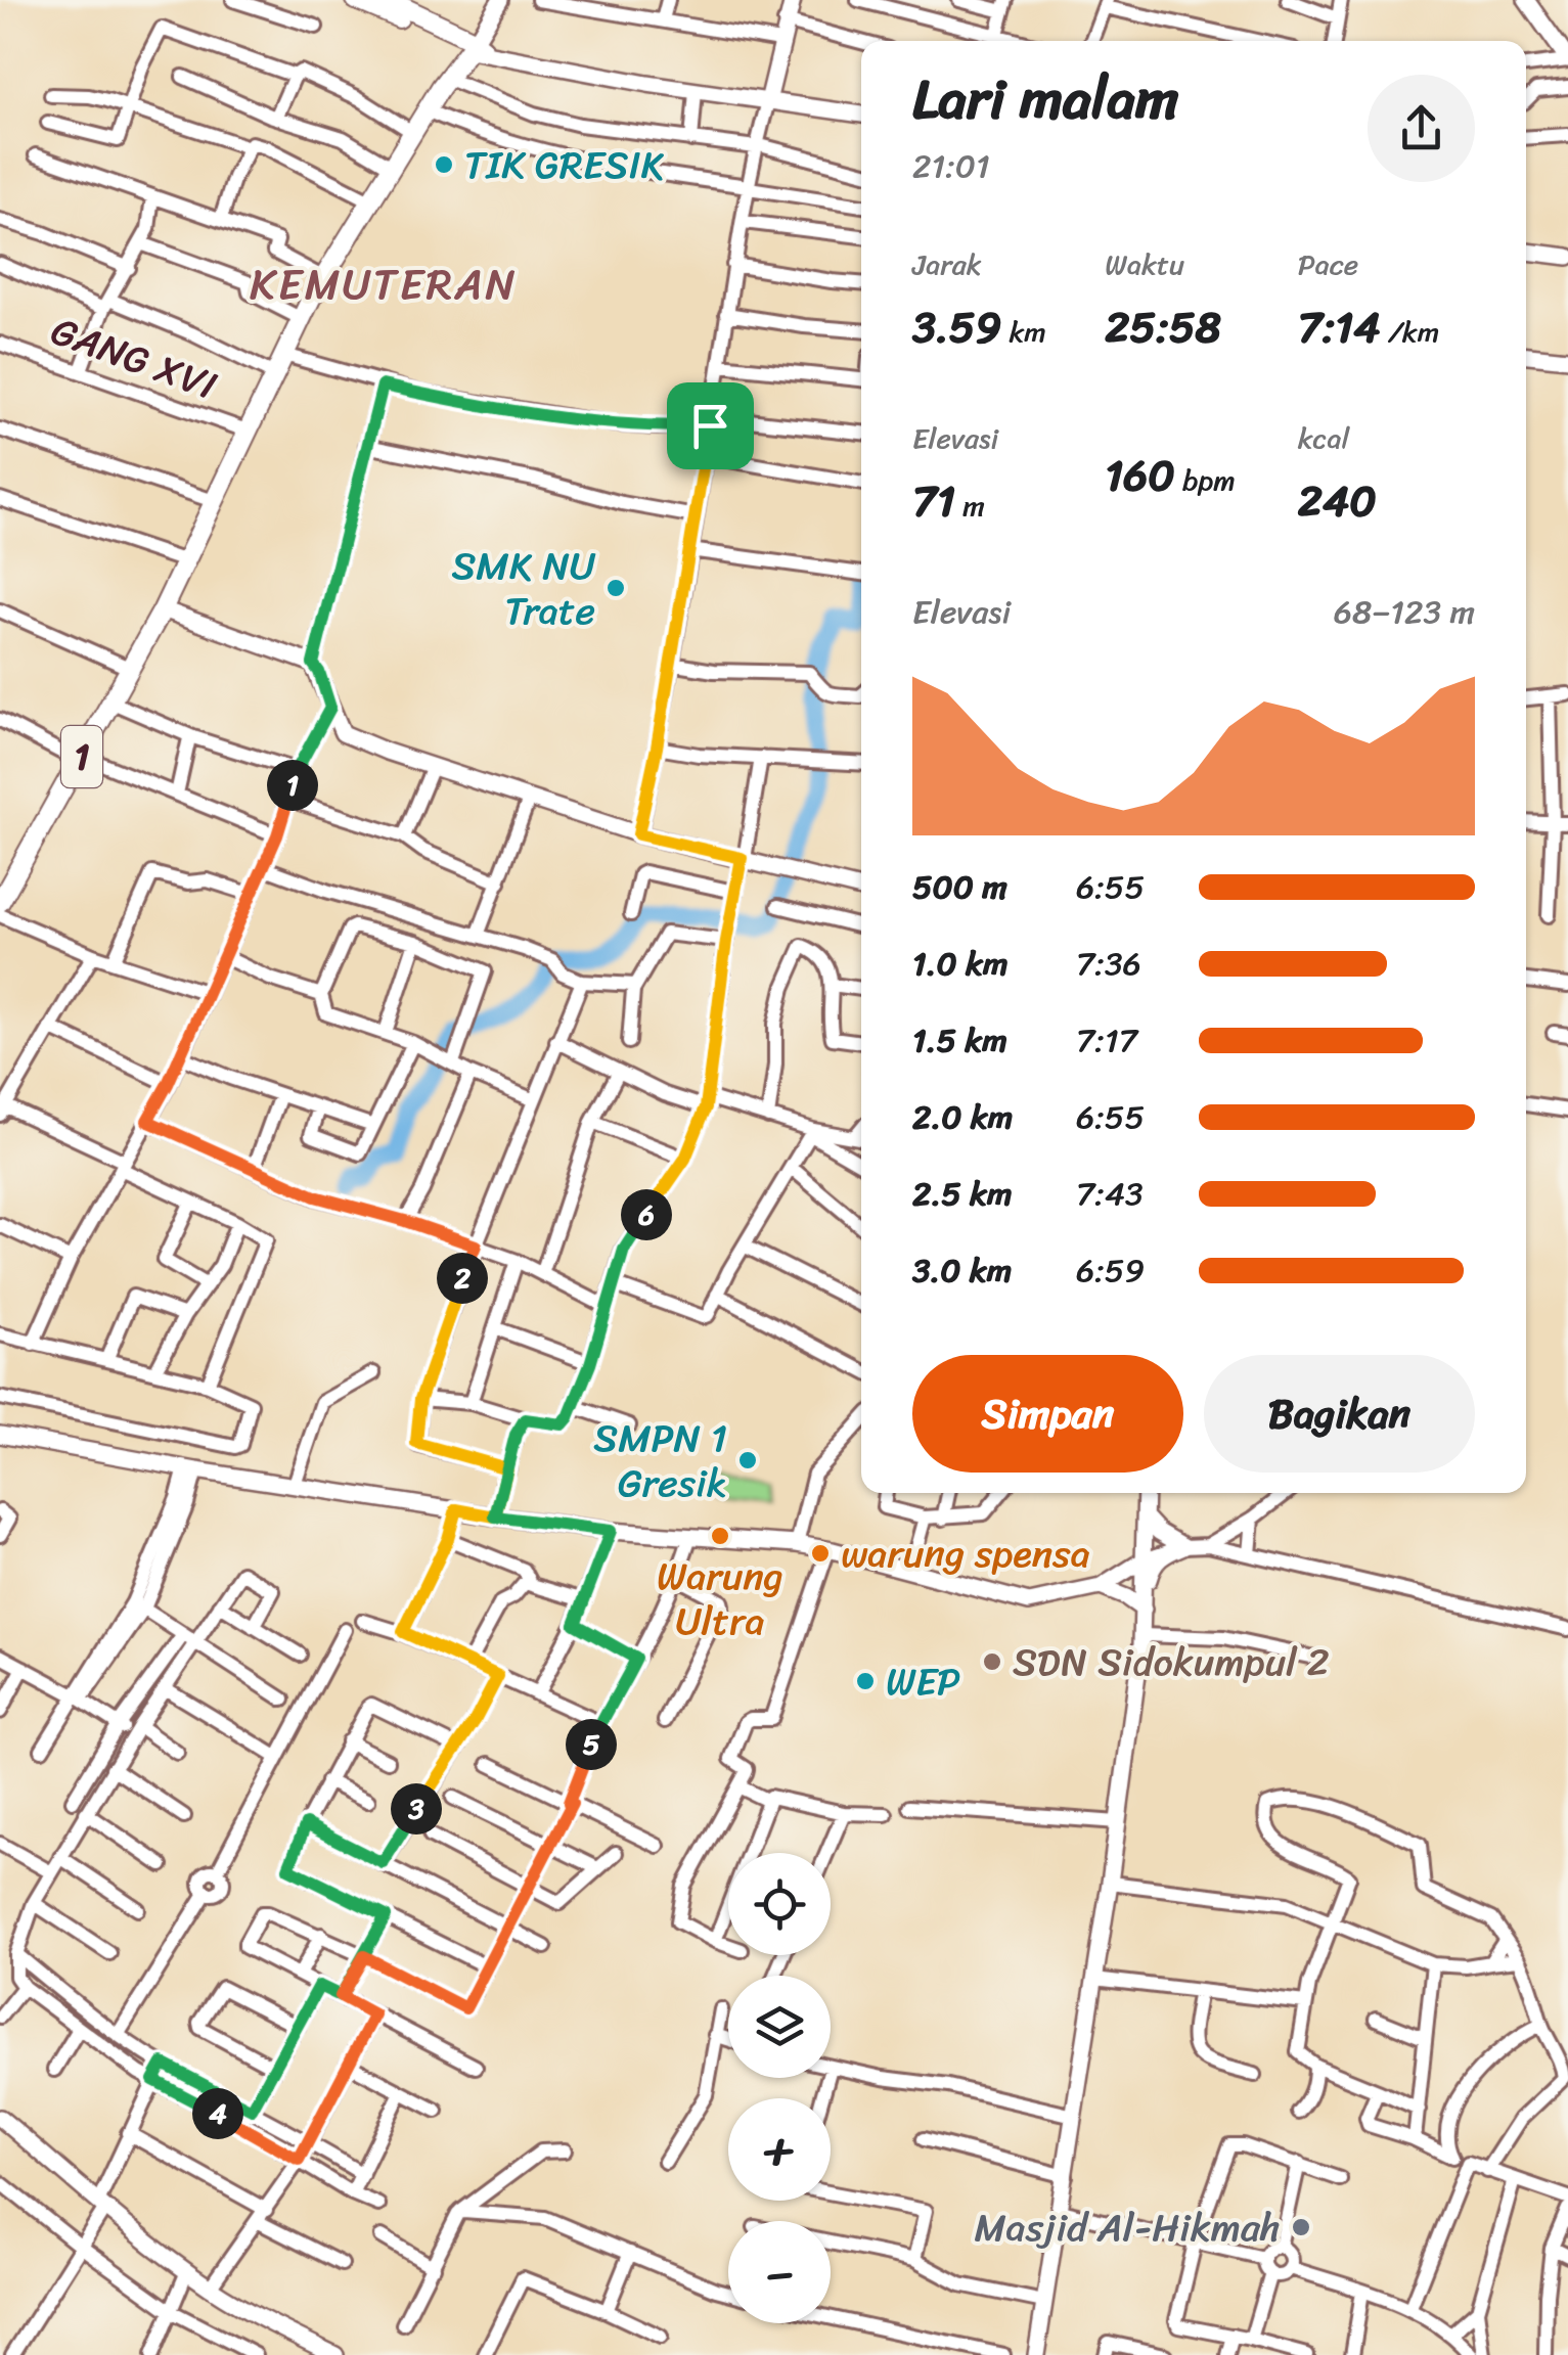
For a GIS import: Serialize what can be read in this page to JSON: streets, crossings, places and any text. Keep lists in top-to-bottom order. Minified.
{"streets":{"highway":["1"],"street":["GANG XVI"]},"crossings":[["GANG XVI","1"]],"districts":["KEMUTERAN"],"places":["TIK GRESIK","SMK NU Trate","SMPN 1 Gresik","Warung Ultra","warung spensa","SDN Sidokumpul 2","WEP","Masjid Al-Hikmah"],"page":{"heading":["Lari malam","21:01"],"stats":[["Jarak","3.59 km"],["Waktu","25:58"],["Pace","7:14 /km"],["Elevasi","71 m"],["160 bpm"],["kcal","240"]],"chart":["Elevasi","68–123 m"],"pins":["1","6","2","5","3","4"],"list":[{"name":"500 m","note":"6:55"},{"name":"1.0 km","note":"7:36"},{"name":"1.5 km","note":"7:17"},{"name":"2.0 km","note":"6:55"},{"name":"2.5 km","note":"7:43"},{"name":"3.0 km","note":"6:59"}],"buttons":["Simpan","Bagikan"],"map_buttons":["+","−"]}}
